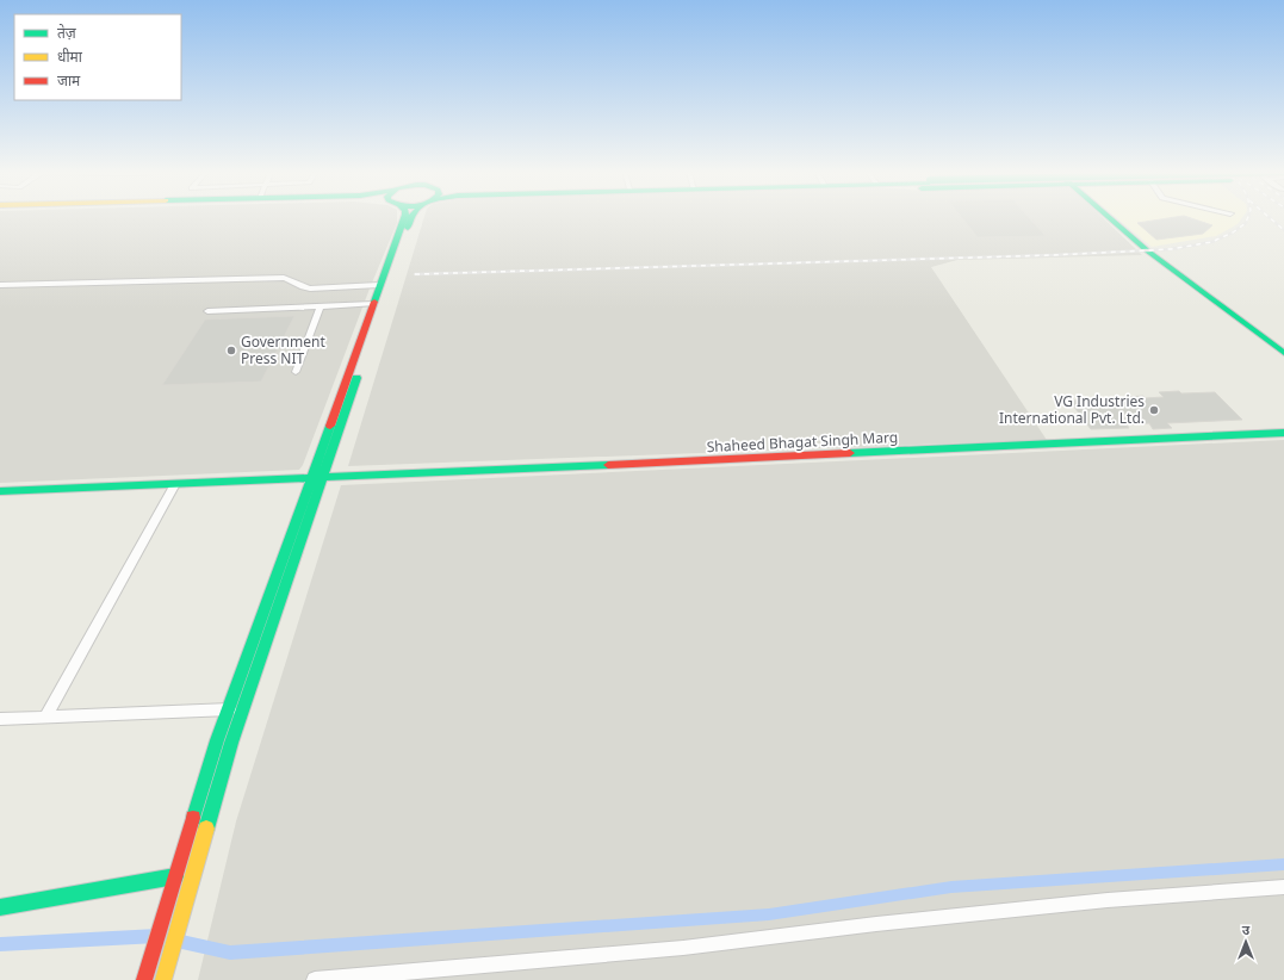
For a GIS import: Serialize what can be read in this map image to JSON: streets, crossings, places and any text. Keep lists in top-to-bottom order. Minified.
{"streets":{"street":["Shaheed Bhagat Singh Marg"]},"places":["Government Press NIT","VG Industries International Pvt. Ltd."],"legend":["तेज़","धीमा","जाम"],"north":"top"}
